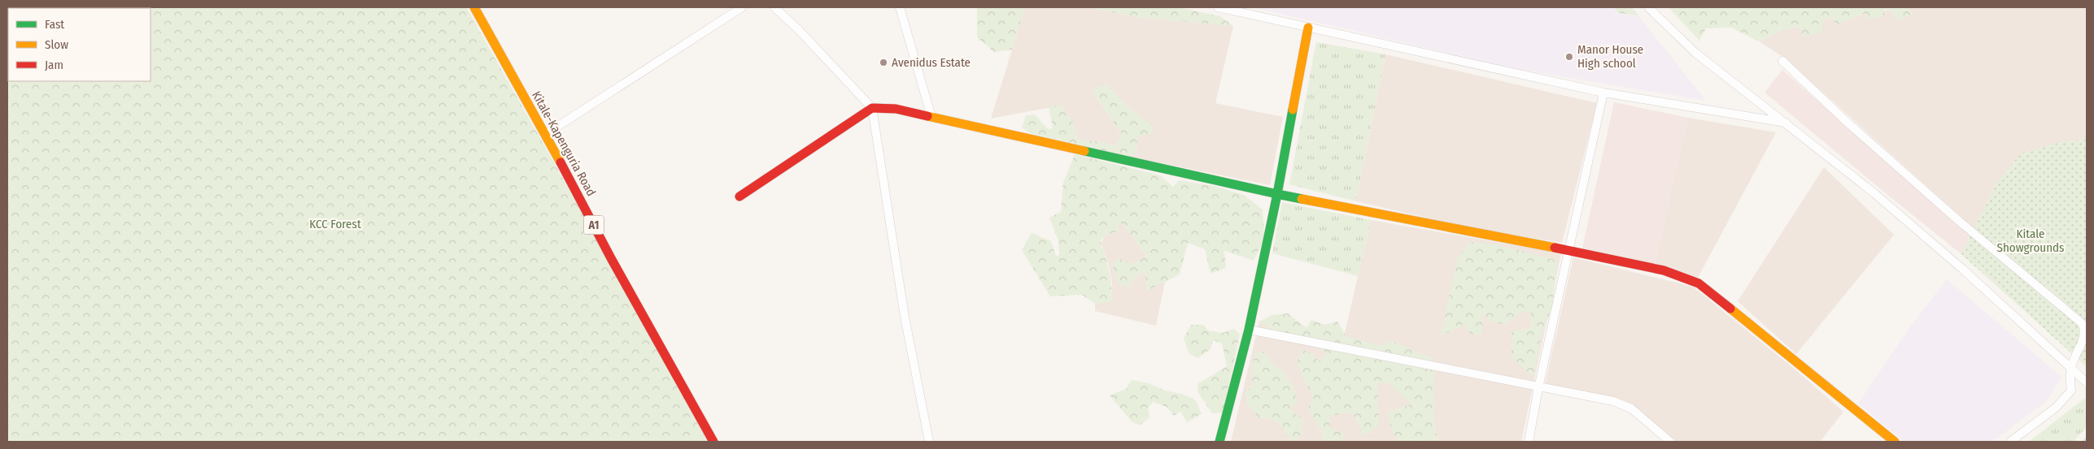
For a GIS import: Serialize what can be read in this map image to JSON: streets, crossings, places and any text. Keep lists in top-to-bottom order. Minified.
{"streets":{"main road":["Kitale-Kapenguria Road","A1"]},"parks":["KCC Forest","Kitale Showgrounds"],"places":["Manor House High school","Avenidus Estate"],"legend":["Fast","Slow","Jam"]}
